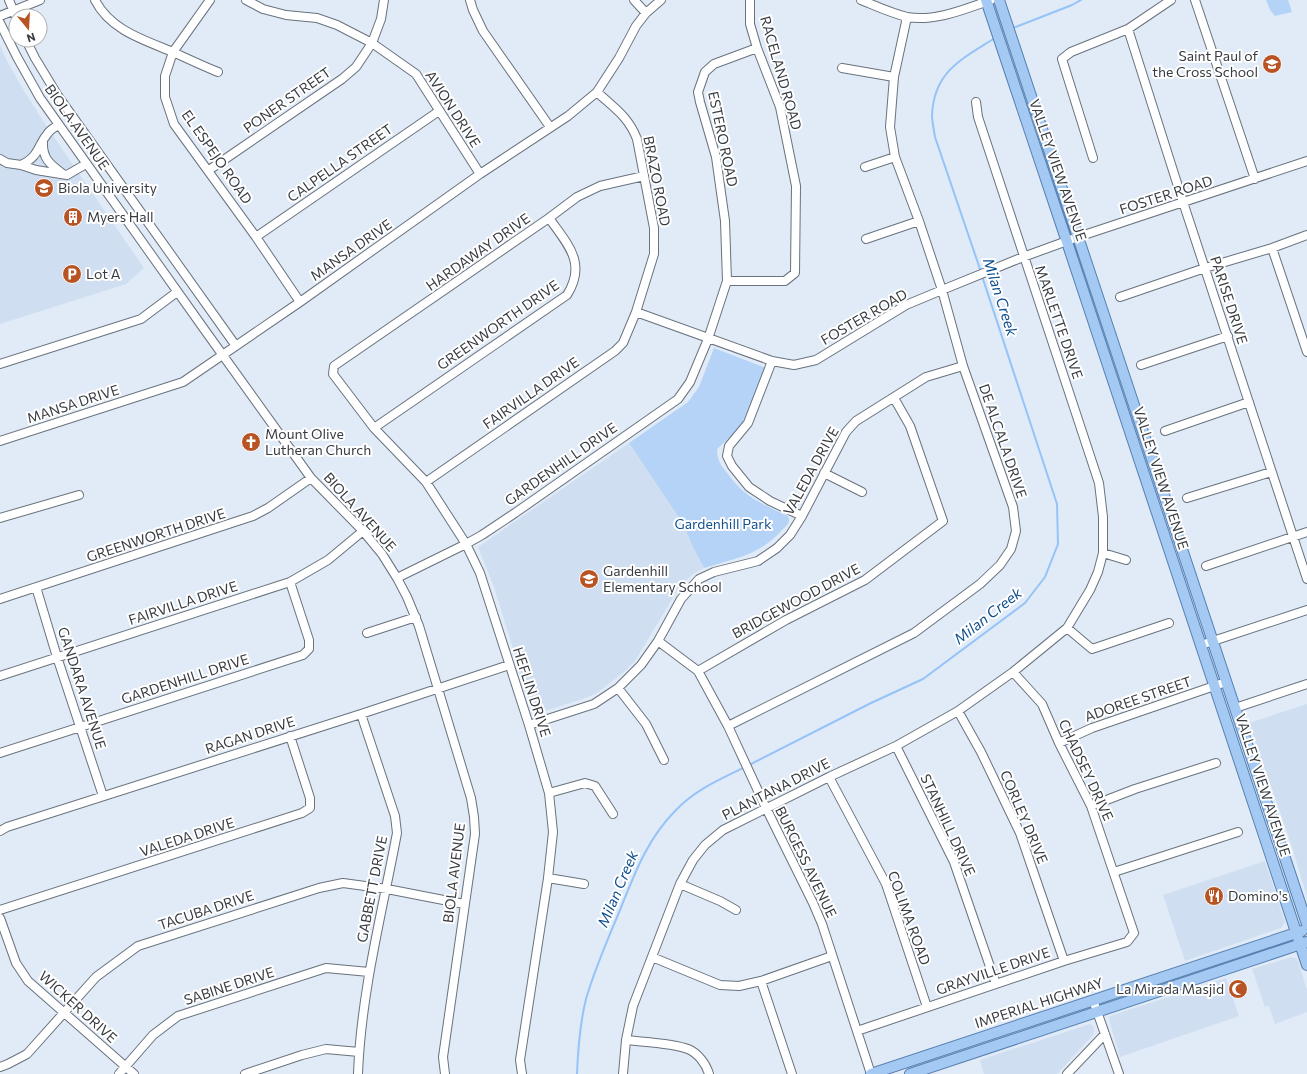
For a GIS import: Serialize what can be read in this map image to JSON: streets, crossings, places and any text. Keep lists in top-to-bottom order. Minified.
{"streets":{"main road":["VALLEY VIEW AVENUE","IMPERIAL HIGHWAY"],"street":["RACELAND ROAD","PONER STREET","AVION DRIVE","BIOLA AVENUE","ESTERO ROAD","EL ESPEJO ROAD","CALPELLA STREET","BRAZO ROAD","FOSTER ROAD","MANSA DRIVE","HARDAWAY DRIVE","PARISE DRIVE","MARLETTE DRIVE","GREENWORTH DRIVE","FAIRVILLA DRIVE","DE ALCALA DRIVE","GARDENHILL DRIVE","VALEDA DRIVE","BRIDGEWOOD DRIVE","GANDARA AVENUE","HEFLIN DRIVE","ADOREE STREET","RAGAN DRIVE","CHADSEY DRIVE","PLANTANA DRIVE","CORLEY DRIVE","STANHILL DRIVE","BURGESS AVENUE","GABBETT DRIVE","TACUBA DRIVE","COLIMA ROAD","GRAYVILLE DRIVE","SABINE DRIVE","WICKER DRIVE"]},"crossings":[["RACELAND ROAD","ESTERO ROAD"],["PONER STREET","AVION DRIVE"],["PONER STREET","EL ESPEJO ROAD"],["AVION DRIVE","CALPELLA STREET"],["AVION DRIVE","MANSA DRIVE"],["BIOLA AVENUE","MANSA DRIVE"],["BIOLA AVENUE","GREENWORTH DRIVE"],["BIOLA AVENUE","FAIRVILLA DRIVE"],["BIOLA AVENUE","GARDENHILL DRIVE"],["BIOLA AVENUE","RAGAN DRIVE"],["BIOLA AVENUE","TACUBA DRIVE"],["ESTERO ROAD","FOSTER ROAD"],["ESTERO ROAD","GARDENHILL DRIVE"],["EL ESPEJO ROAD","CALPELLA STREET"],["EL ESPEJO ROAD","MANSA DRIVE"],["VALLEY VIEW AVENUE","FOSTER ROAD"],["VALLEY VIEW AVENUE","ADOREE STREET"],["VALLEY VIEW AVENUE","IMPERIAL HIGHWAY"],["BRAZO ROAD","FOSTER ROAD"],["BRAZO ROAD","MANSA DRIVE"],["BRAZO ROAD","HARDAWAY DRIVE"],["BRAZO ROAD","FAIRVILLA DRIVE"],["FOSTER ROAD","PARISE DRIVE"],["FOSTER ROAD","MARLETTE DRIVE"],["FOSTER ROAD","FAIRVILLA DRIVE"],["FOSTER ROAD","DE ALCALA DRIVE"],["FOSTER ROAD","GARDENHILL DRIVE"],["HARDAWAY DRIVE","GREENWORTH DRIVE"],["HARDAWAY DRIVE","HEFLIN DRIVE"],["MARLETTE DRIVE","PLANTANA DRIVE"],["GREENWORTH DRIVE","GANDARA AVENUE"],["GREENWORTH DRIVE","HEFLIN DRIVE"],["FAIRVILLA DRIVE","GARDENHILL DRIVE"],["FAIRVILLA DRIVE","GANDARA AVENUE"],["FAIRVILLA DRIVE","HEFLIN DRIVE"],["DE ALCALA DRIVE","VALEDA DRIVE"],["DE ALCALA DRIVE","BURGESS AVENUE"],["GARDENHILL DRIVE","GANDARA AVENUE"],["GARDENHILL DRIVE","HEFLIN DRIVE"],["VALEDA DRIVE","BRIDGEWOOD DRIVE"],["VALEDA DRIVE","HEFLIN DRIVE"],["VALEDA DRIVE","RAGAN DRIVE"],["VALEDA DRIVE","BURGESS AVENUE"],["BRIDGEWOOD DRIVE","BURGESS AVENUE"],["GANDARA AVENUE","RAGAN DRIVE"],["HEFLIN DRIVE","RAGAN DRIVE"],["ADOREE STREET","CHADSEY DRIVE"],["RAGAN DRIVE","GABBETT DRIVE"],["CHADSEY DRIVE","PLANTANA DRIVE"],["CHADSEY DRIVE","GRAYVILLE DRIVE"],["PLANTANA DRIVE","CORLEY DRIVE"],["PLANTANA DRIVE","STANHILL DRIVE"],["PLANTANA DRIVE","BURGESS AVENUE"],["PLANTANA DRIVE","COLIMA ROAD"],["CORLEY DRIVE","GRAYVILLE DRIVE"],["STANHILL DRIVE","GRAYVILLE DRIVE"],["BURGESS AVENUE","GRAYVILLE DRIVE"],["BURGESS AVENUE","IMPERIAL HIGHWAY"],["GABBETT DRIVE","TACUBA DRIVE"],["GABBETT DRIVE","SABINE DRIVE"],["TACUBA DRIVE","WICKER DRIVE"],["COLIMA ROAD","GRAYVILLE DRIVE"],["SABINE DRIVE","WICKER DRIVE"]],"water":["Milan Creek"],"parks":["Gardenhill Park"],"places":{"school or university":["Saint Paul of the Cross School","Biola University","Gardenhill Elementary School"],"building":["Myers Hall"],"parking":["Lot A"],"church":["Mount Olive Lutheran Church"],"restaurant":["Domino's"],"mosque":["La Mirada Masjid"]},"north":"bottom"}
